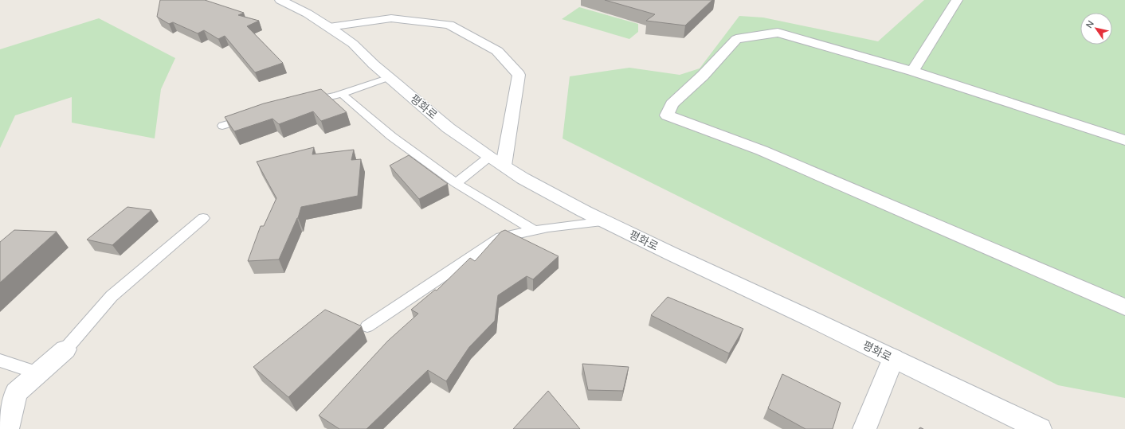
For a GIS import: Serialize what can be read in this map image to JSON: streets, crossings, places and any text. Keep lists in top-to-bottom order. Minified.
{"streets":{"street":["평화로"]},"north":"top left"}
